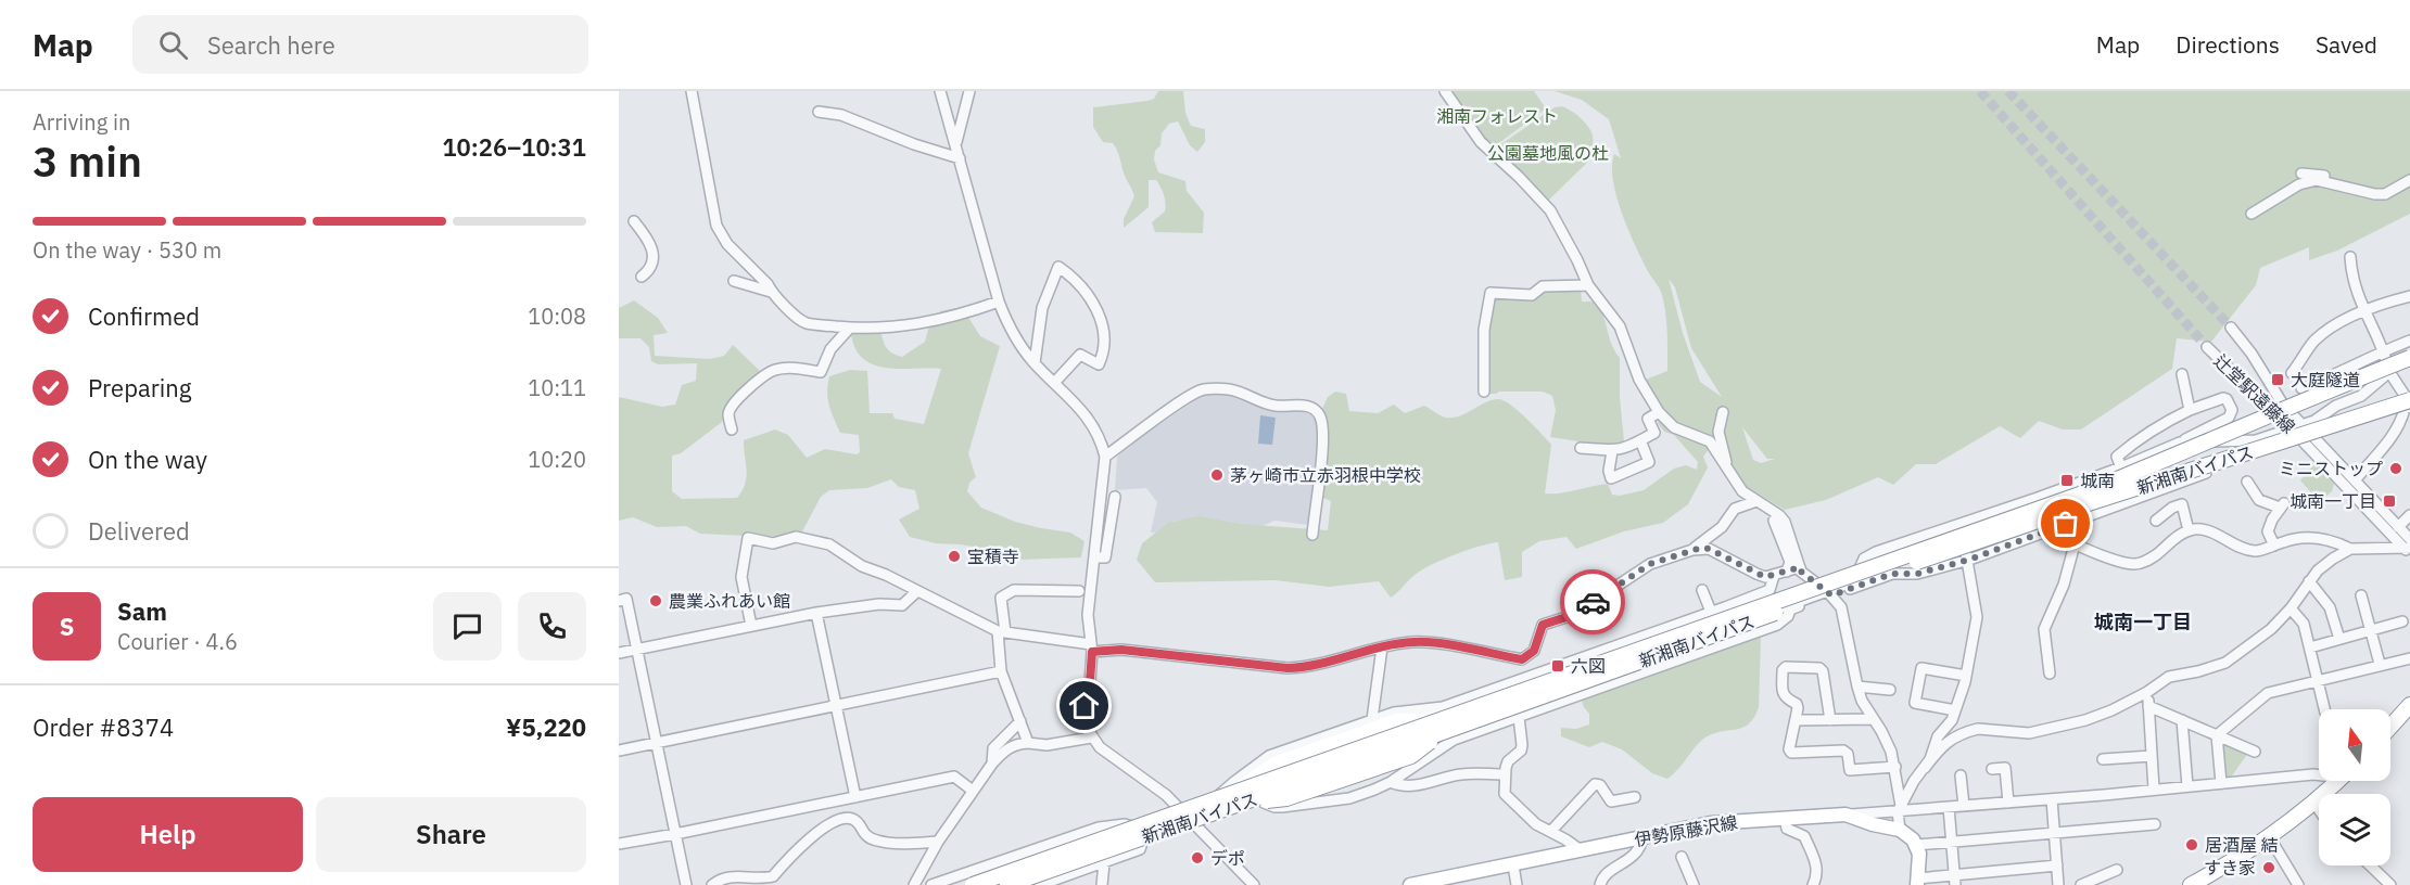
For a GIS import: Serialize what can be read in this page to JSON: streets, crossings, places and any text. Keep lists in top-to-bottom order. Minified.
{"streets":{"highway":["新湘南バイパス"],"main road":["伊勢原藤沢線"],"street":["辻堂駅遠藤線"]},"districts":["城南一丁目"],"parks":["湘南フォレスト","公園墓地風の杜"],"places":{"transit":["大庭隧道","城南","城南一丁目","六図"],"other":["ミニストップ","茅ヶ崎市立赤羽根中学校","宝積寺","農業ふれあい館","居酒屋 結","デポ","すき家"]},"north":"top","page":{"header":"Map","search":"Search here","nav":["Map","Directions","Saved"],"heading":["3 min","Arriving in","10:26–10:31"],"panel":["Sam","Courier · 4.6","Order #8374","¥5,220"],"bar":"On the way · 530 m","list":[["Confirmed","10:08"],["Preparing","10:11"],["On the way","10:20"],"Delivered"],"round":"S","buttons":["Help","Share"]}}
